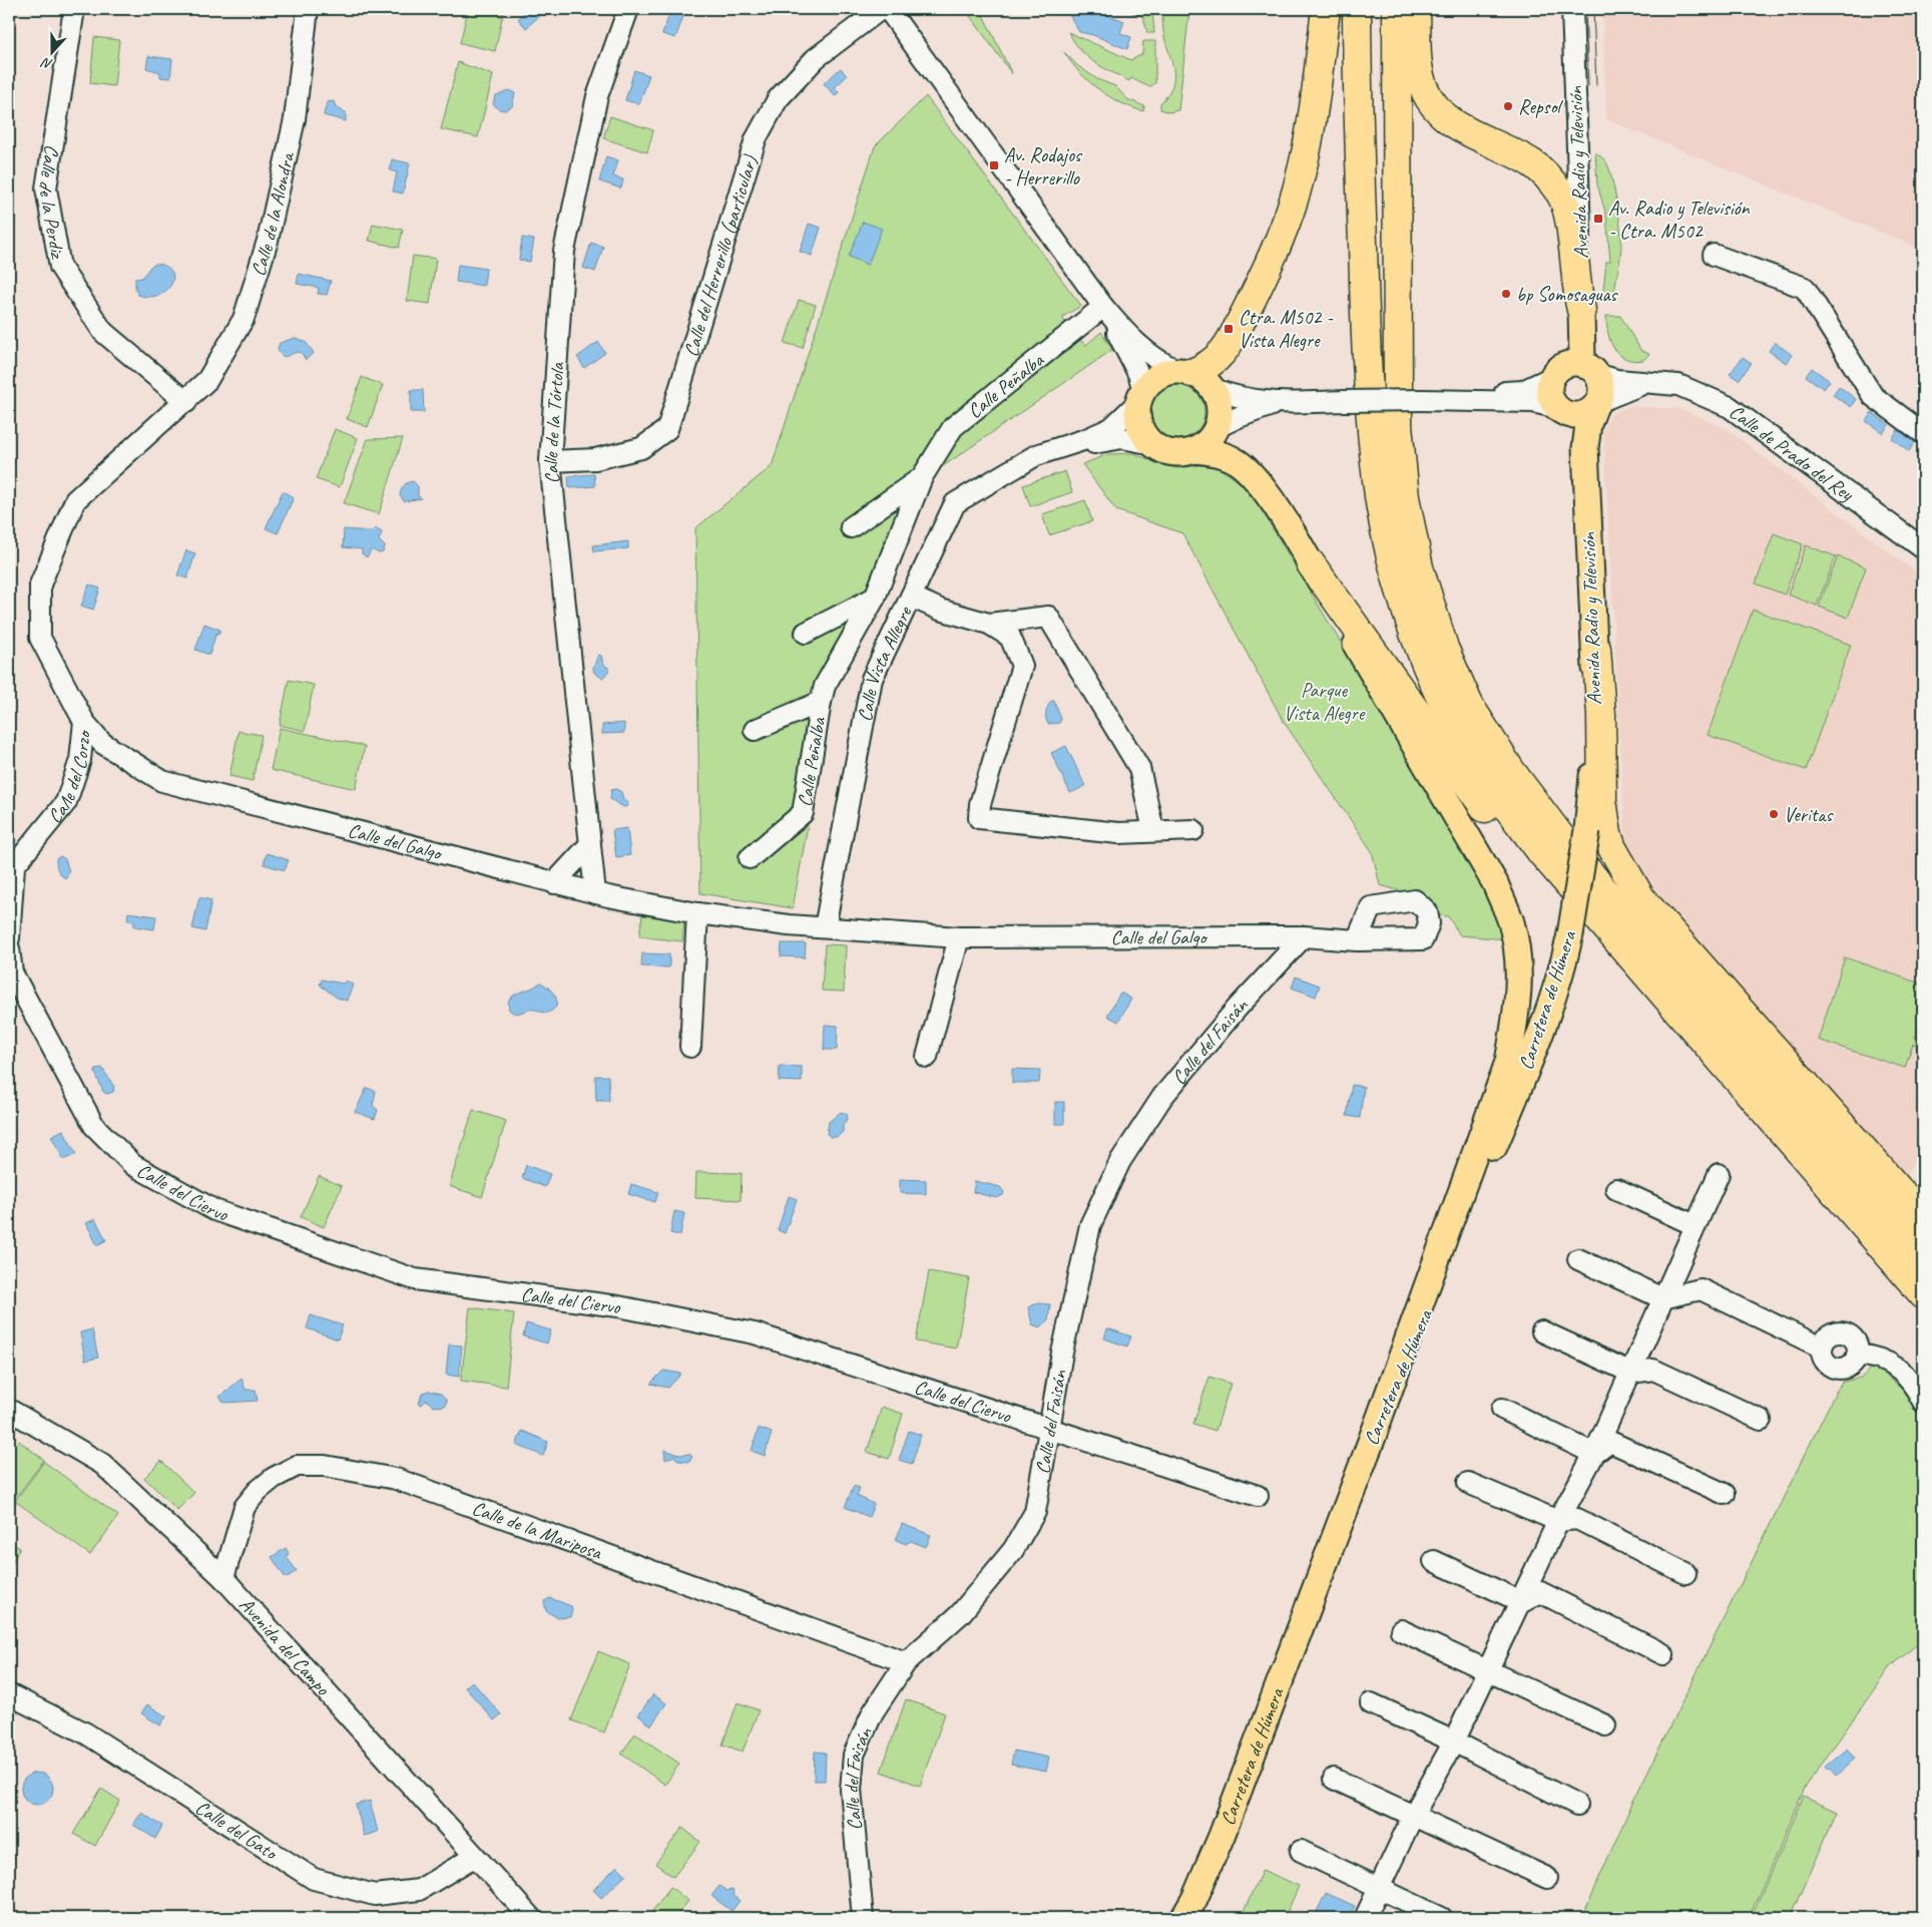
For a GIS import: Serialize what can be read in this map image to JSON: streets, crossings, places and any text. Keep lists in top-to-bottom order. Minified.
{"streets":{"main road":["Avenida Radio y Televisión","Carretera de Húmera"],"street":["Calle de la Perdiz","Calle de la Alondra","Calle del Herrerillo (particular)","Calle Peñalba","Calle de la Tórtola","Calle de Prado del Rey","Calle Vista Allegre","Calle del Corzo","Calle del Galgo","Calle del Faisán","Calle del Ciervo","Calle de la Mariposa","Avenida del Campo","Calle del Gato"]},"crossings":[["Avenida Radio y Televisión","Calle de Prado del Rey"],["Avenida Radio y Televisión","Carretera de Húmera"],["Calle de la Perdiz","Calle de la Alondra"],["Calle de la Perdiz","Calle del Corzo"],["Calle de la Alondra","Calle del Corzo"],["Calle del Herrerillo (particular)","Calle de la Tórtola"],["Calle de la Tórtola","Calle del Galgo"],["Calle Vista Allegre","Calle del Galgo"],["Calle del Corzo","Calle del Galgo"],["Calle del Galgo","Calle del Faisán"],["Calle del Faisán","Calle del Ciervo"],["Calle del Faisán","Calle de la Mariposa"],["Calle de la Mariposa","Avenida del Campo"],["Avenida del Campo","Calle del Gato"]],"parks":["Parque Vista Alegre"],"places":{"other":["Repsol","bp Somosaguas","Veritas"],"transit":["Av. Rodajos - Herrerillo","Av. Radio y Televisión - Ctra. M502","Ctra. M502 - Vista Alegre"]},"north":"bottom"}
